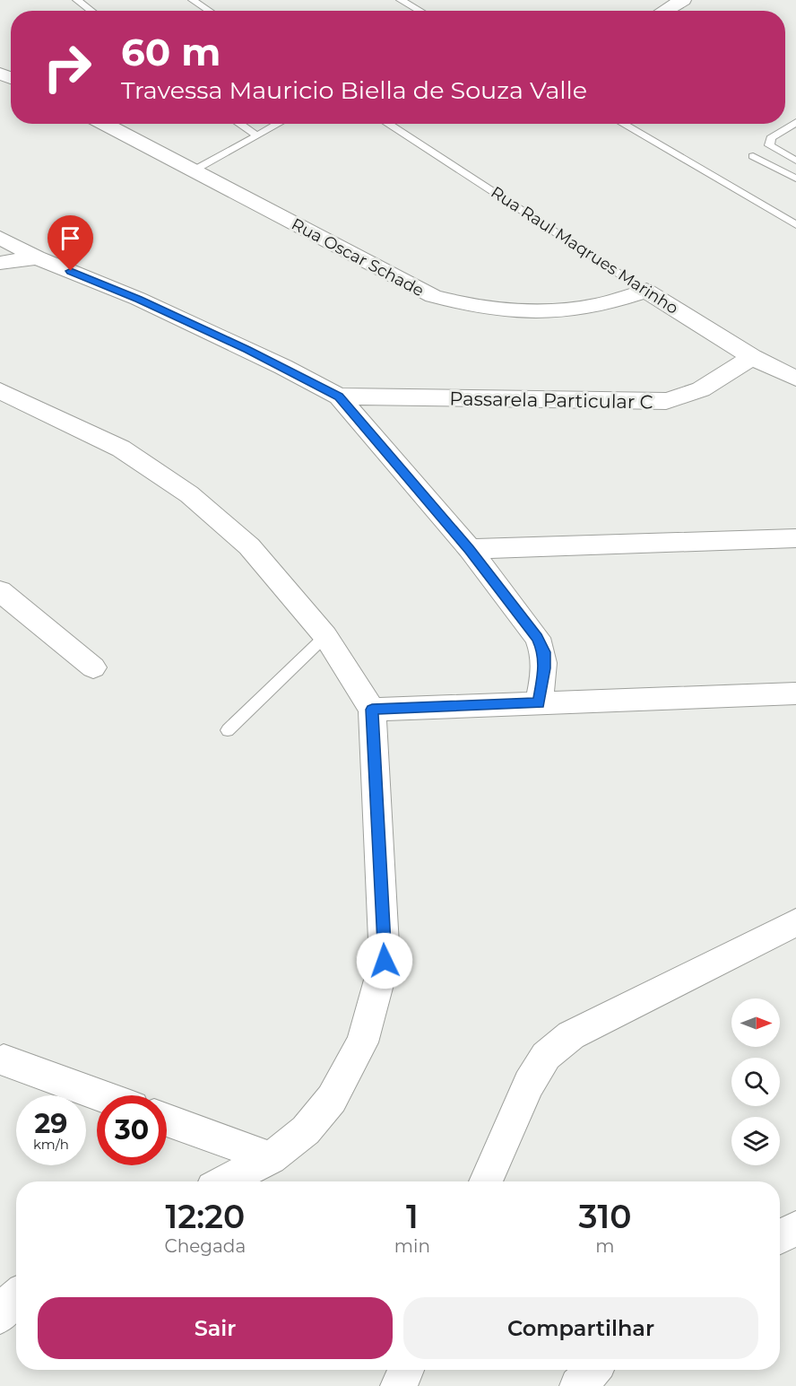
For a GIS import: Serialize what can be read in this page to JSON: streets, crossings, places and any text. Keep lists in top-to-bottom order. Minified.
{"streets":{"street":["Rua Raul Maqrues Marinho","Rua Oscar Schade","Passarela Particular C"]},"crossings":[["Rua Raul Maqrues Marinho","Rua Oscar Schade"],["Rua Raul Maqrues Marinho","Passarela Particular C"]],"north":"right","page":{"turn":["60 m","Travessa Mauricio Biella de Souza Valle"],"speed":"29 km/h","limit":"30","eta":["12:20","Chegada","1","min","310","m"],"buttons":["Sair","Compartilhar"]}}
